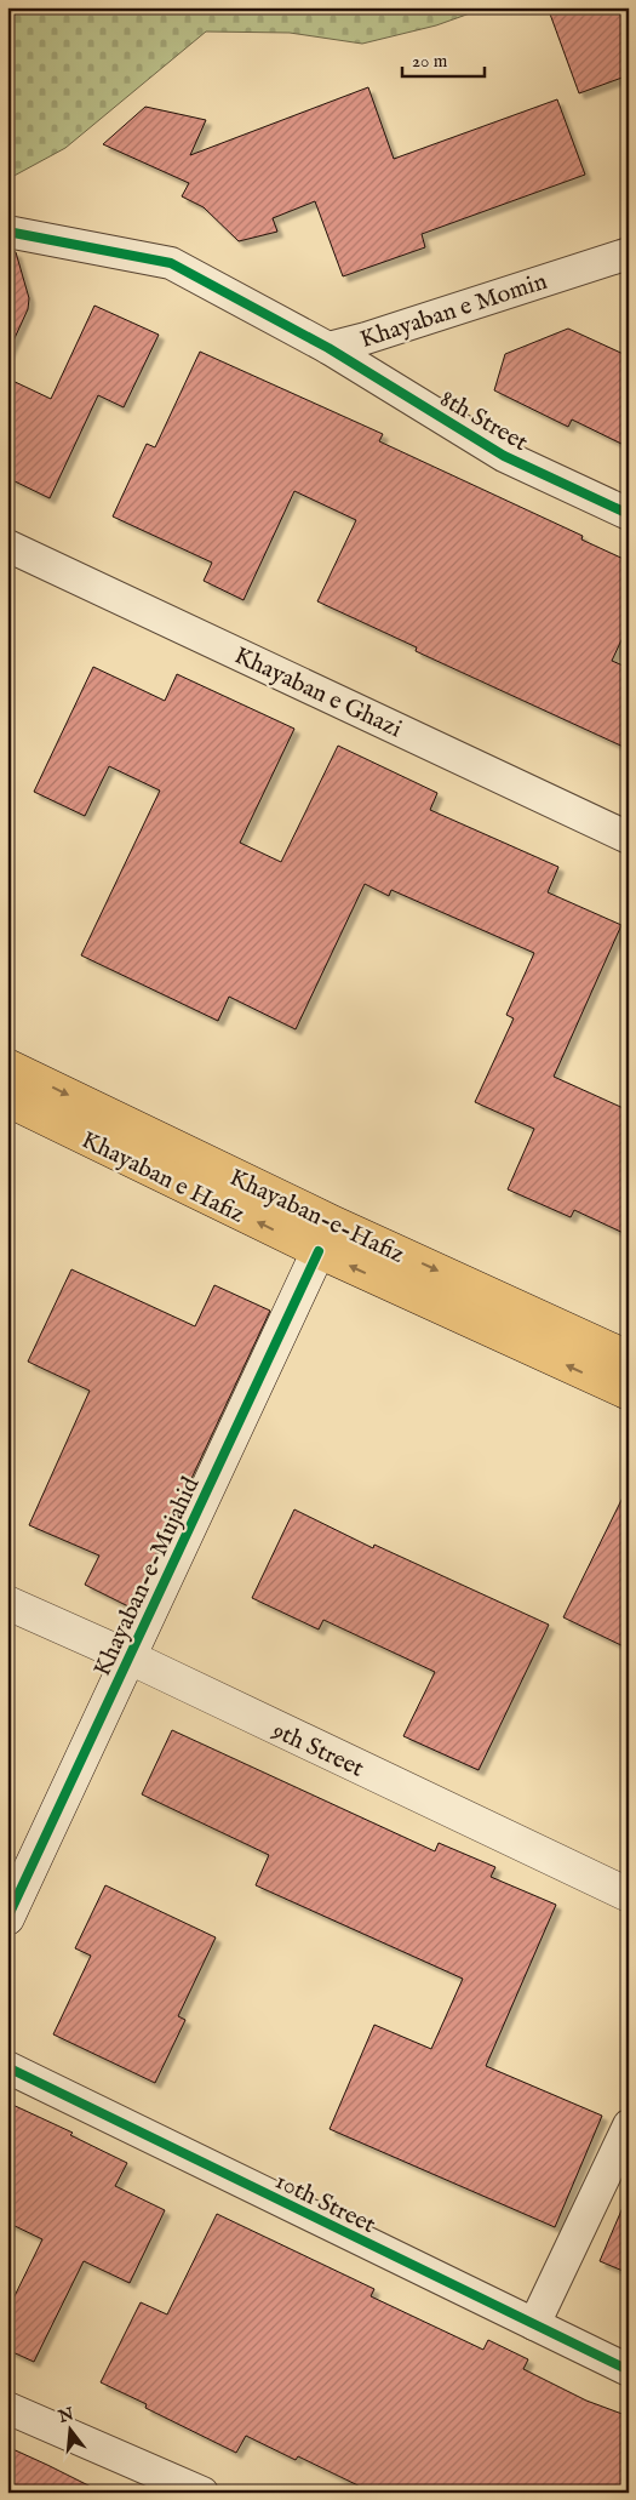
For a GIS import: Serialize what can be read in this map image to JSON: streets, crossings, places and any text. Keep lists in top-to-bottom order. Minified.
{"streets":{"main road":["Khayaban e Hafiz","Khayaban-e-Hafiz","Khayaban-e-Mujahid","9th Street"],"street":["Khayaban e Momin","8th Street","Khayaban e Ghazi","10th Street"]},"crossings":[["Khayaban e Momin","8th Street"],["Khayaban e Hafiz","Khayaban-e-Hafiz"],["Khayaban e Hafiz","Khayaban-e-Mujahid"],["Khayaban-e-Hafiz","Khayaban-e-Mujahid"],["Khayaban-e-Mujahid","9th Street"]],"one_way":["Khayaban e Hafiz"],"scale_bar":"20 m","north":"top"}
